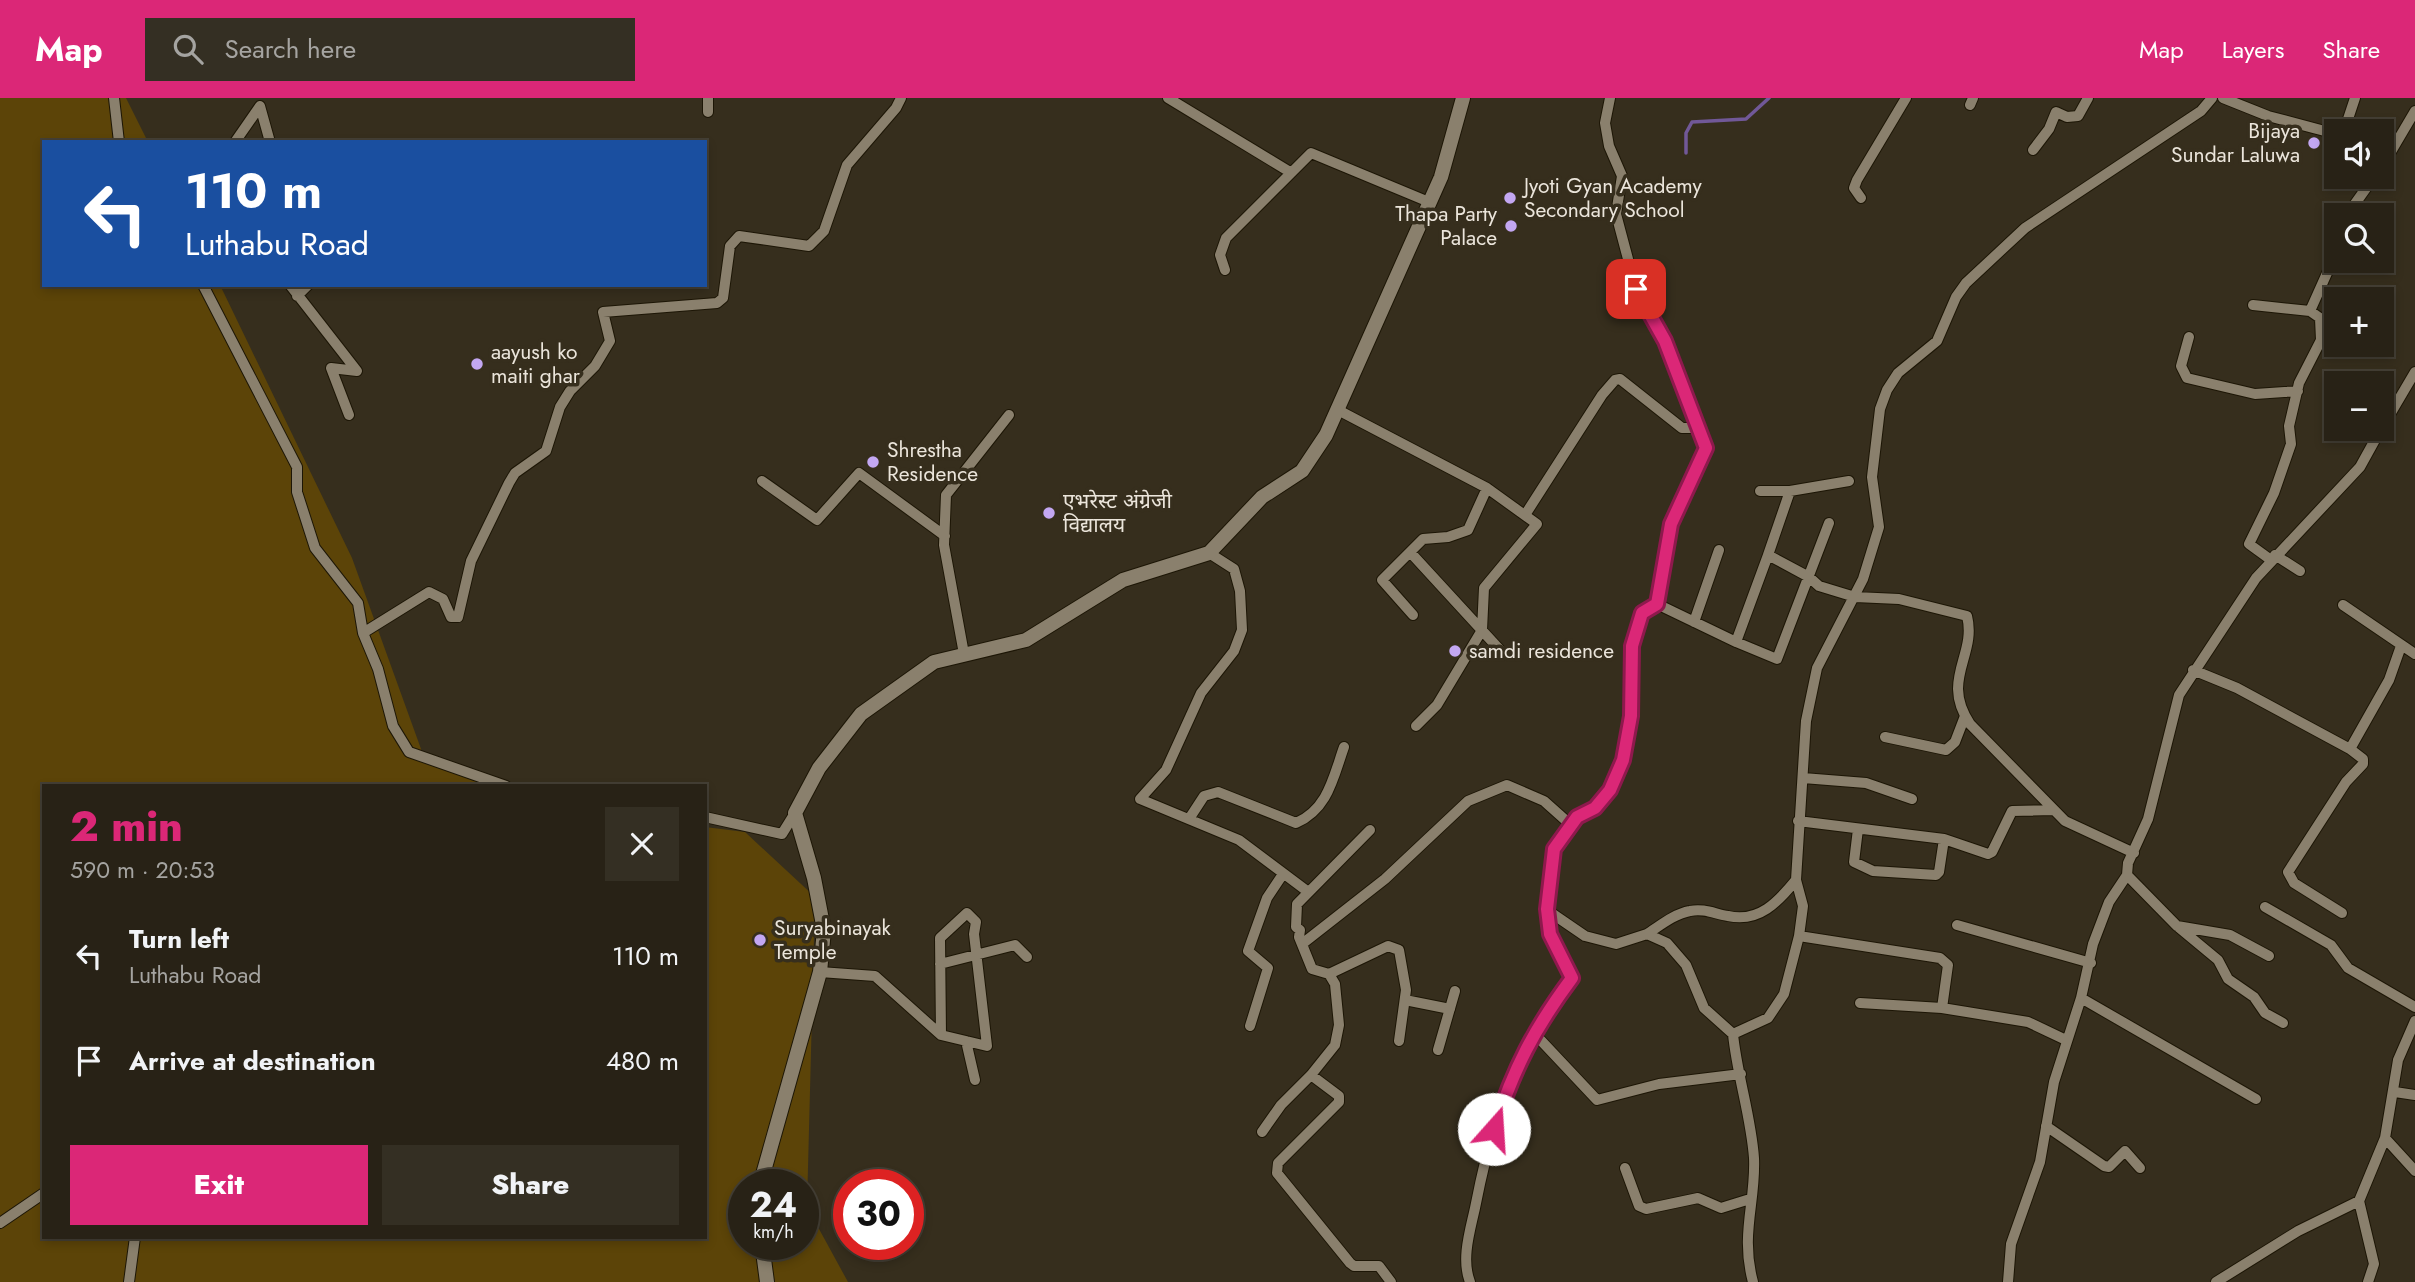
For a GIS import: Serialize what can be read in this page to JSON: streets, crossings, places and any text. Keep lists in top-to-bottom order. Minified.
{"places":["Bijaya Sundar Laluwa","Jyoti Gyan Academy Secondary School","Thapa Party Palace","aayush ko maiti ghar","Shrestha Residence","एभरेस्ट अंग्रेजी विद्यालय","samdi residence","Suryabinayak Temple"],"page":{"header":"Map","search":"Search here","nav":["Map","Layers","Share"],"map_buttons":["+","−"],"turn":["110 m","Luthabu Road"],"heading":["2 min","590 m · 20:53"],"list":[{"name":"Turn left","note":"Luthabu Road","value":"110 m"},{"name":"Arrive at destination","value":"480 m"}],"buttons":["Exit","Share"],"speed":"24 km/h","limit":"30"}}
